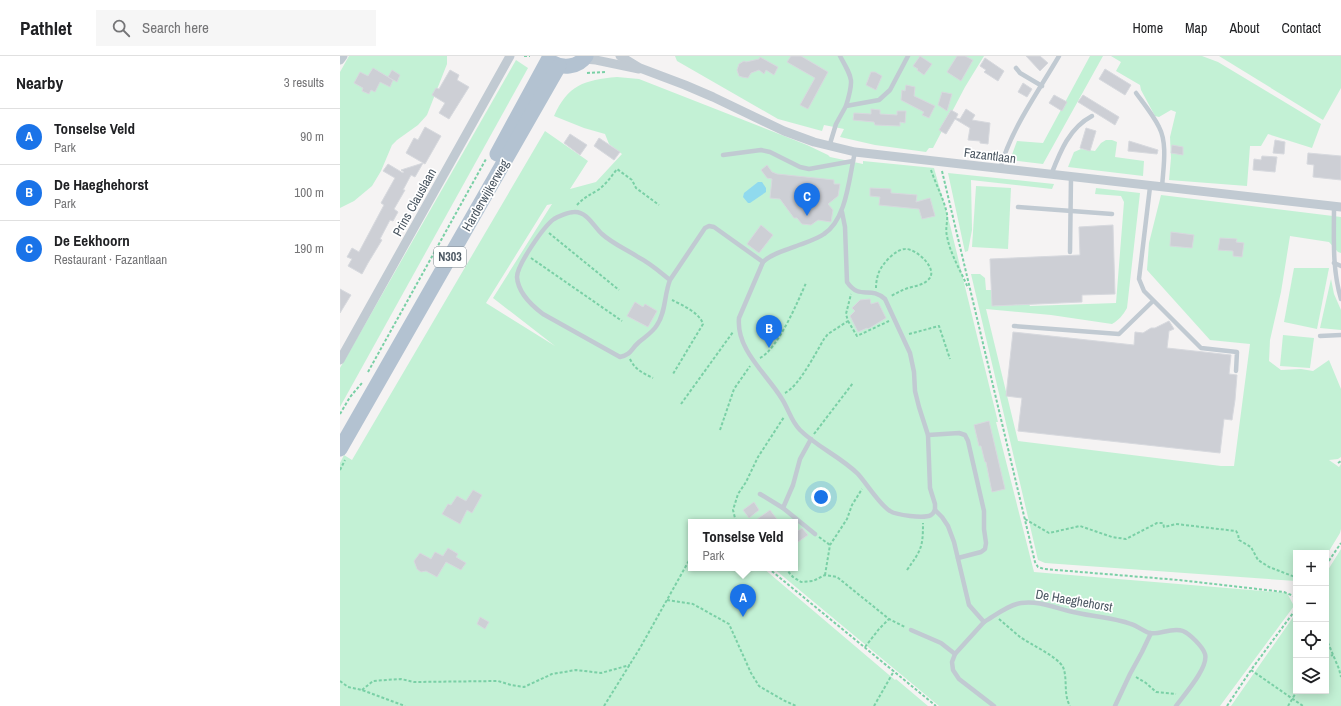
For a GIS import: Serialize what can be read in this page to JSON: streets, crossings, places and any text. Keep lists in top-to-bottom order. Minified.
{"streets":{"main road":["Harderwijkerweg","N303"],"street":["Fazantlaan","Prins Clauslaan"],"lane":["De Haeghehorst"]},"page":{"header":"Pathlet","search":"Search here","nav":["Home","Map","About","Contact"],"heading":["Nearby","3 results"],"list":[{"mark":"A","name":"Tonselse Veld","note":"Park","value":"90 m"},{"mark":"B","name":"De Haeghehorst","note":"Park","value":"100 m"},{"mark":"C","name":"De Eekhoorn","note":"Restaurant · Fazantlaan","value":"190 m"}],"pins":["C","B","A"],"popup":["Tonselse Veld","Park"],"map_buttons":["+","−"]}}
